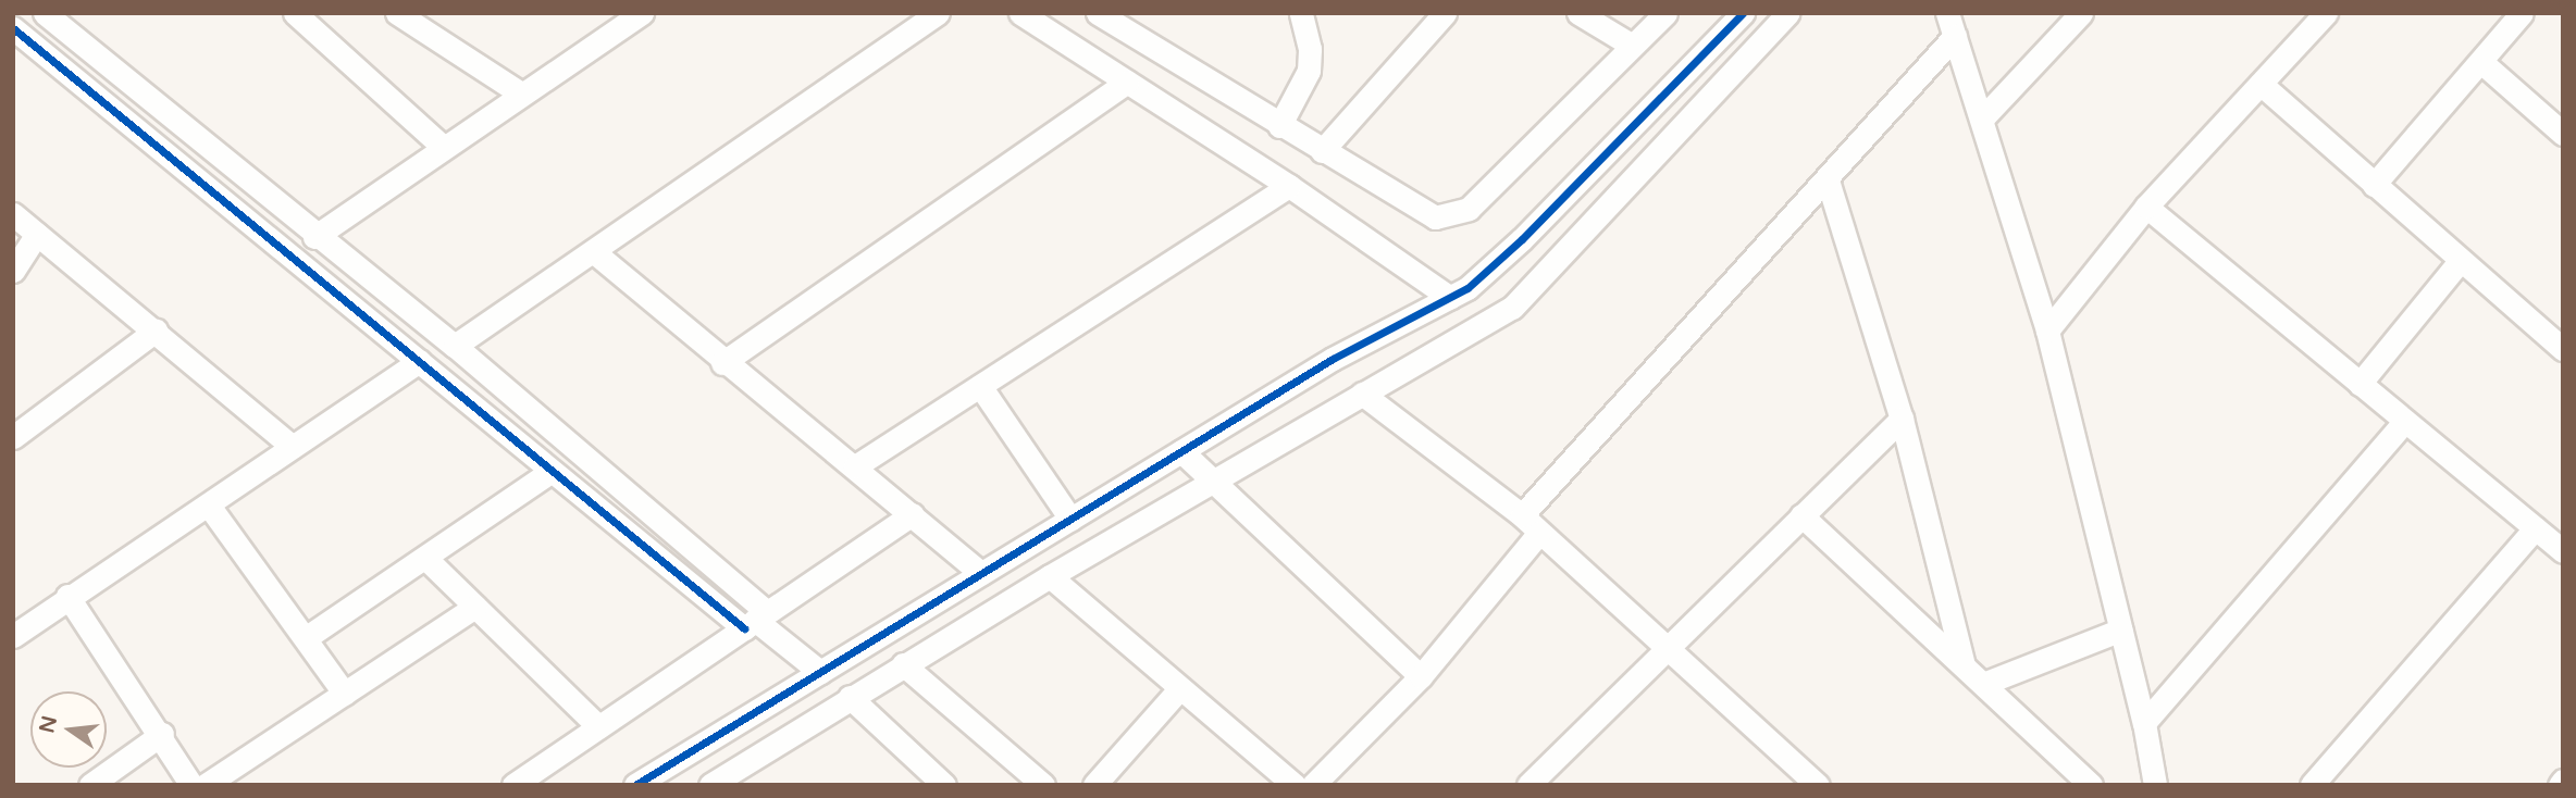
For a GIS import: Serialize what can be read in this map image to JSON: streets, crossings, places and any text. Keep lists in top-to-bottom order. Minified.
{"north":"left"}
